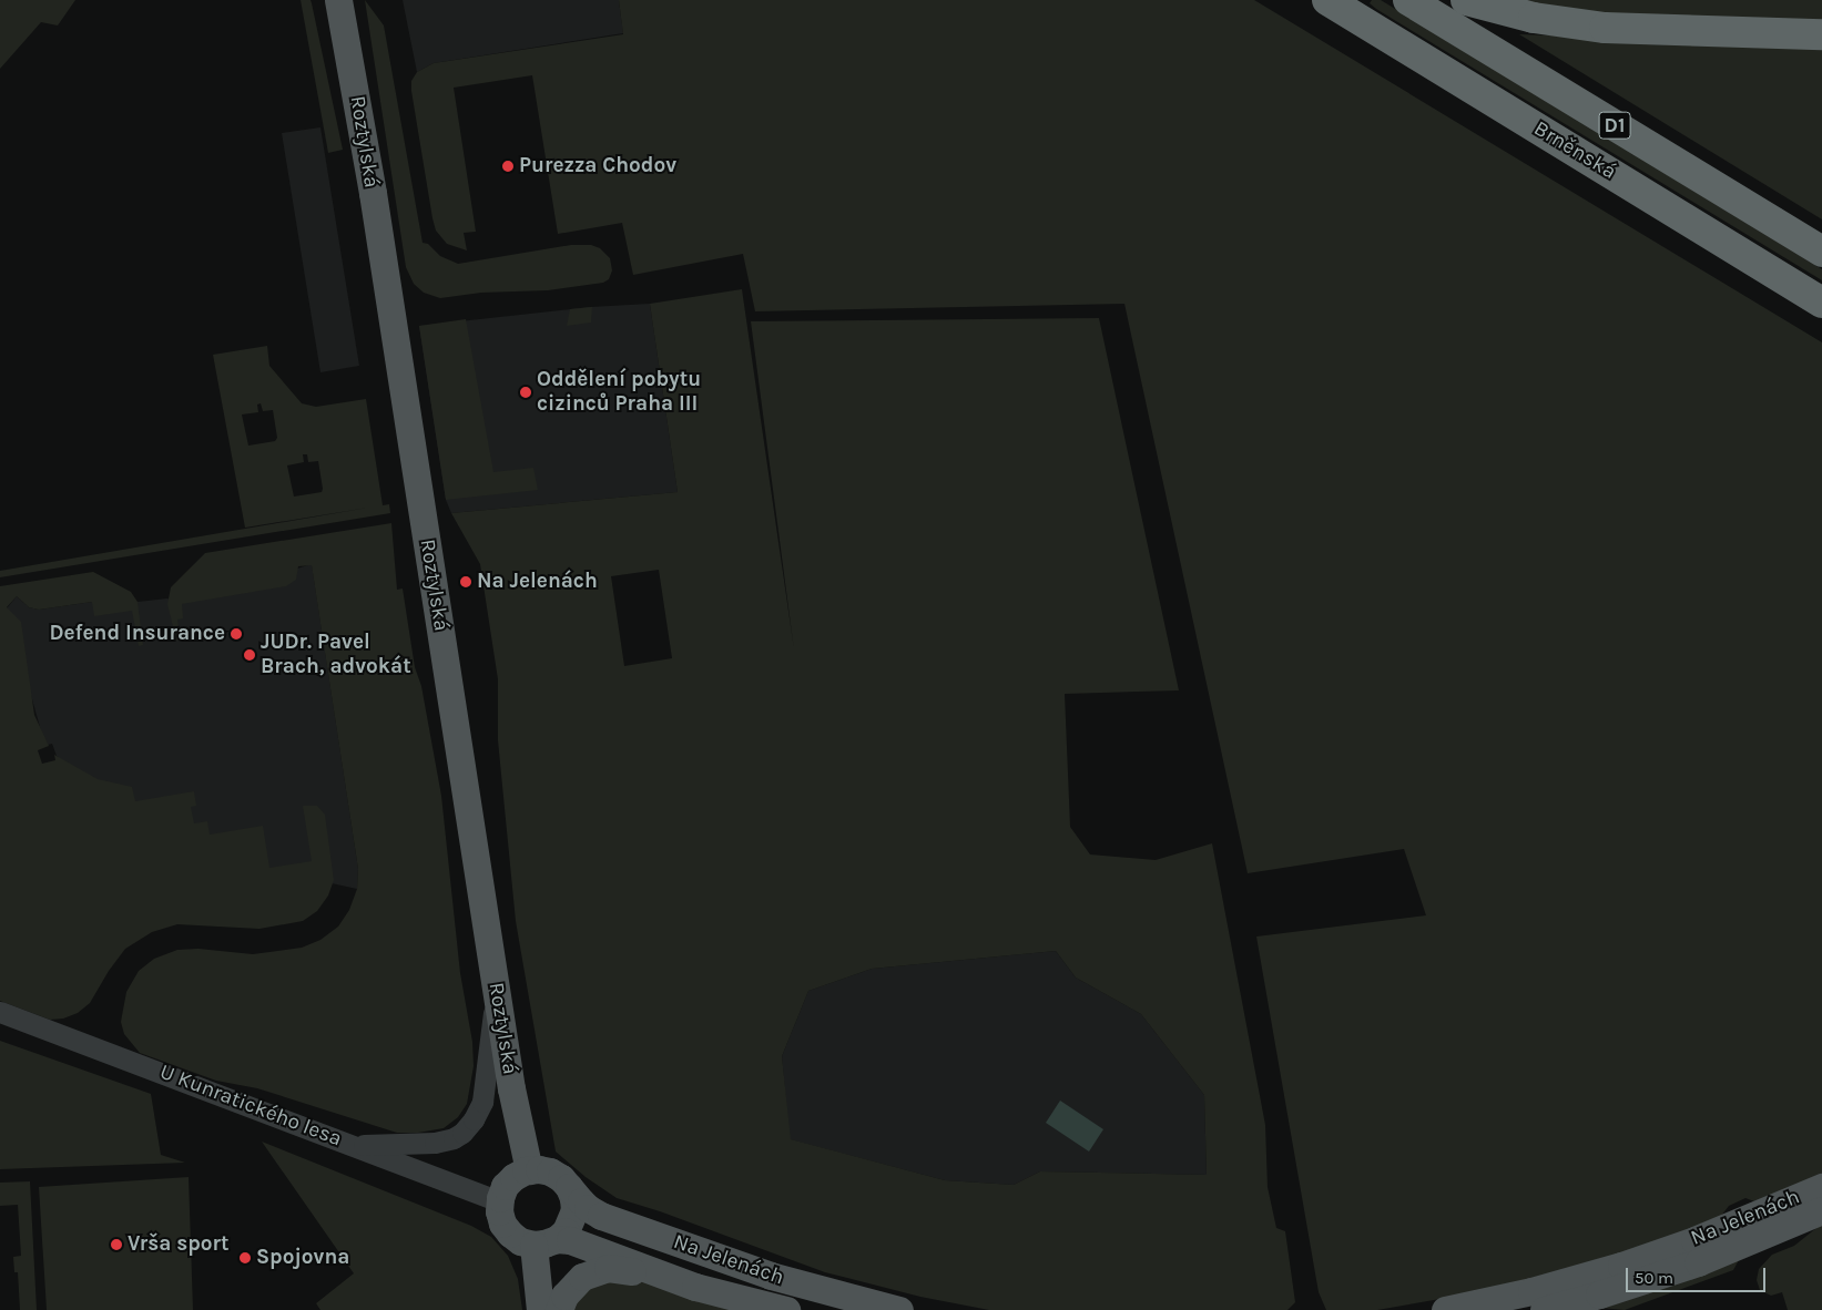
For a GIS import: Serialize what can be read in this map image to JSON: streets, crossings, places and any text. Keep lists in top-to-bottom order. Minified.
{"streets":{"highway":["D1","Brněnská"],"main road":["Roztylská","Na Jelenách"],"street":["U Kunratického lesa"]},"crossings":[["Roztylská","U Kunratického lesa"],["Roztylská","Na Jelenách"],["U Kunratického lesa","Na Jelenách"]],"places":["Purezza Chodov","Oddělení pobytu cizinců Praha III","Na Jelenách","Defend Insurance","JUDr. Pavel Brach, advokát","Vrša sport","Spojovna"],"scale_bar":"50 m"}
